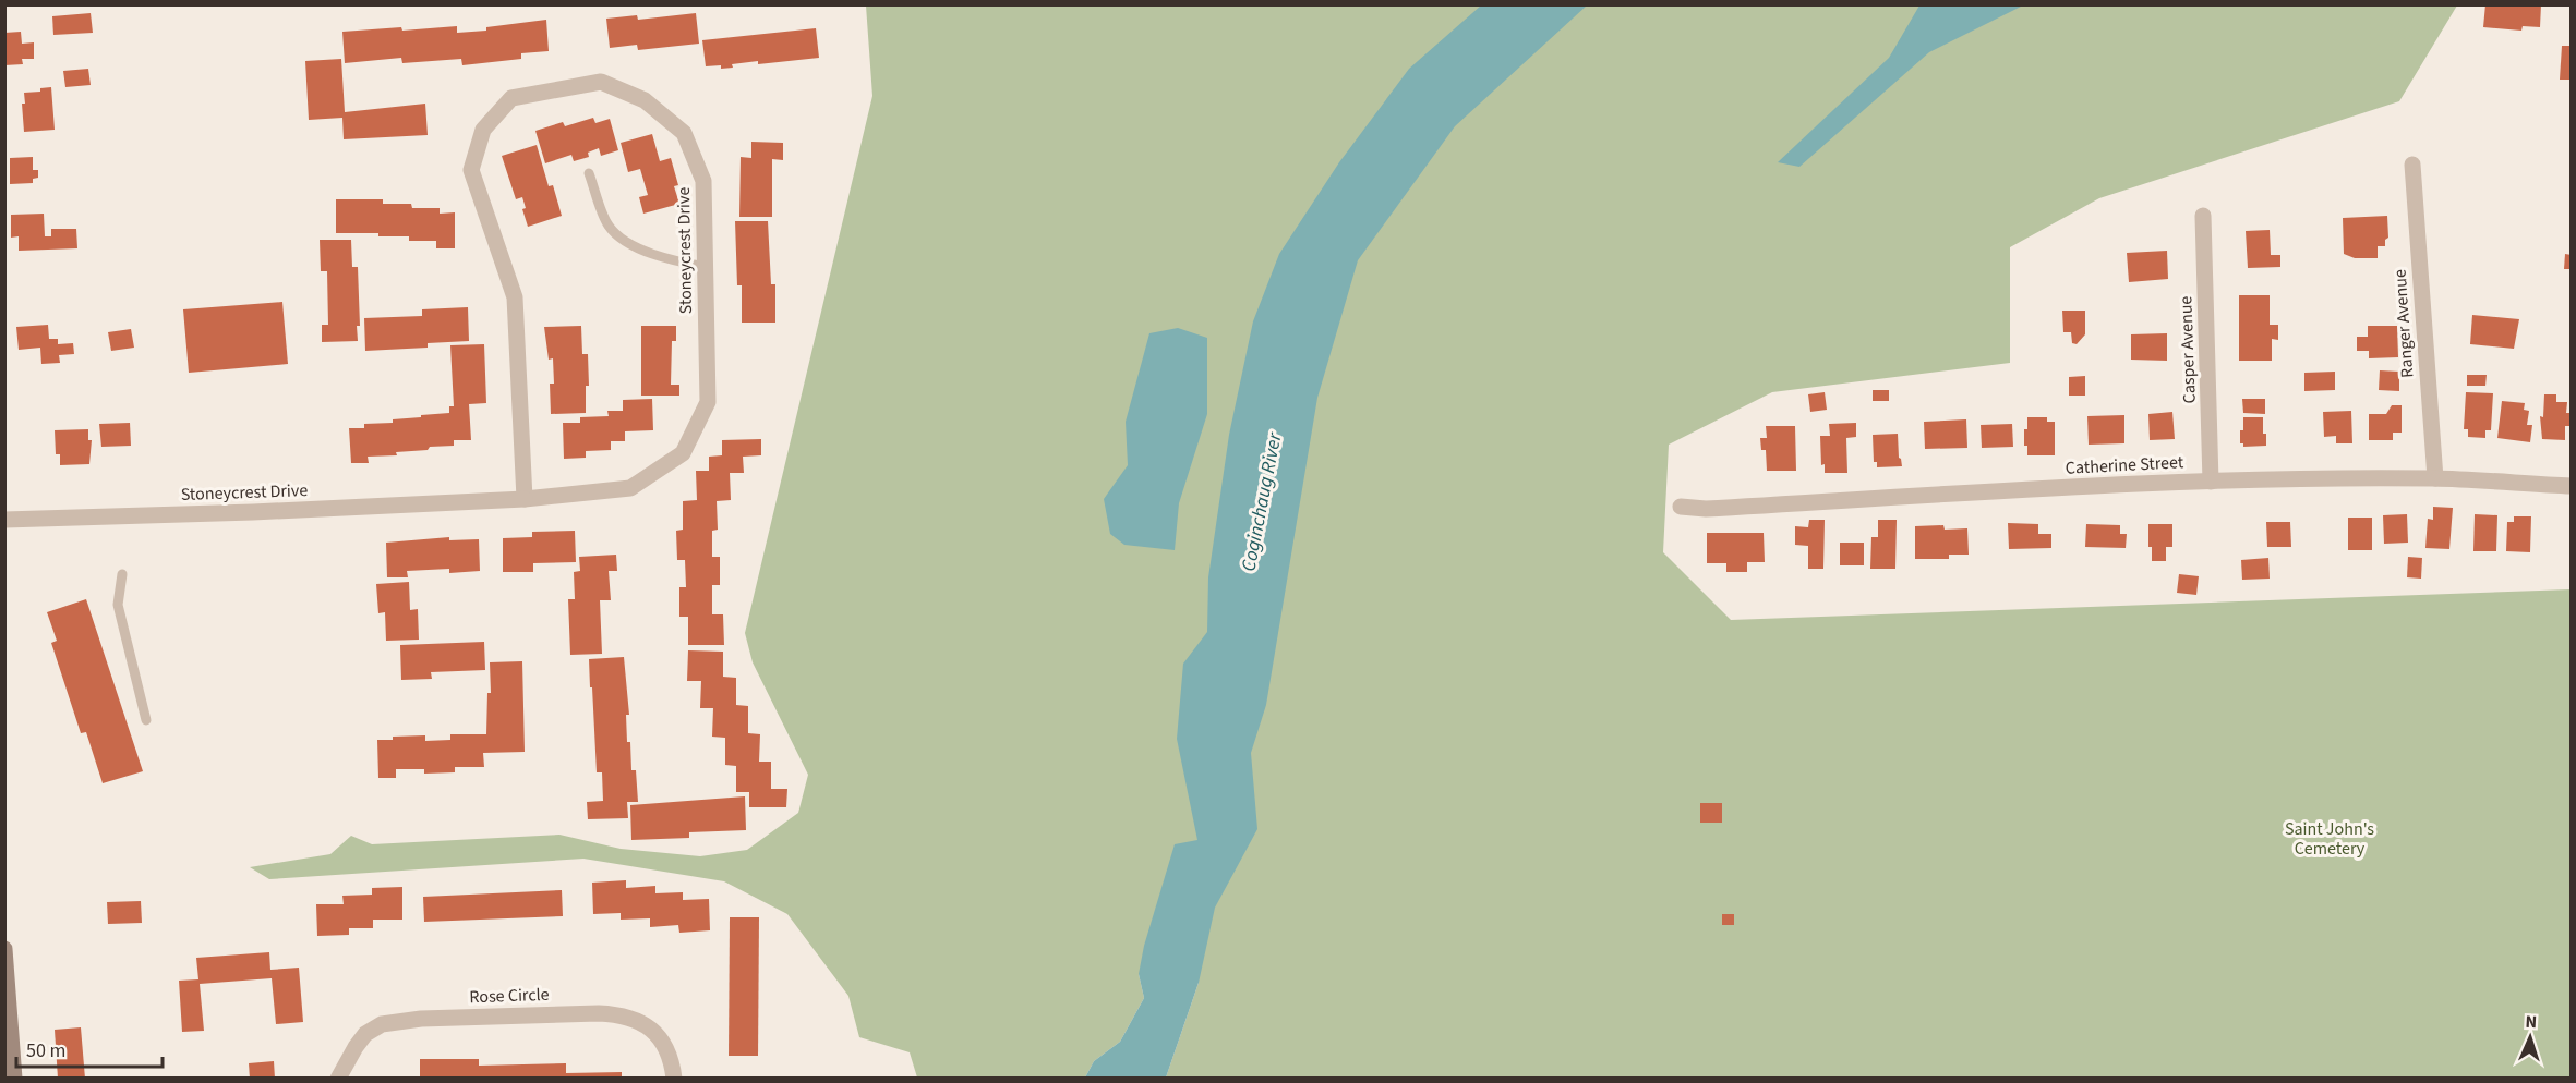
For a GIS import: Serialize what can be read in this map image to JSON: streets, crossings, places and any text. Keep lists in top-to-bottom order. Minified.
{"streets":{"street":["Stoneycrest Drive","Ranger Avenue","Casper Avenue","Catherine Street","Rose Circle"]},"crossings":[["Ranger Avenue","Catherine Street"],["Casper Avenue","Catherine Street"]],"water":["Coginchaug River"],"parks":["Saint John's Cemetery"],"scale_bar":"50 m","north":"top"}
